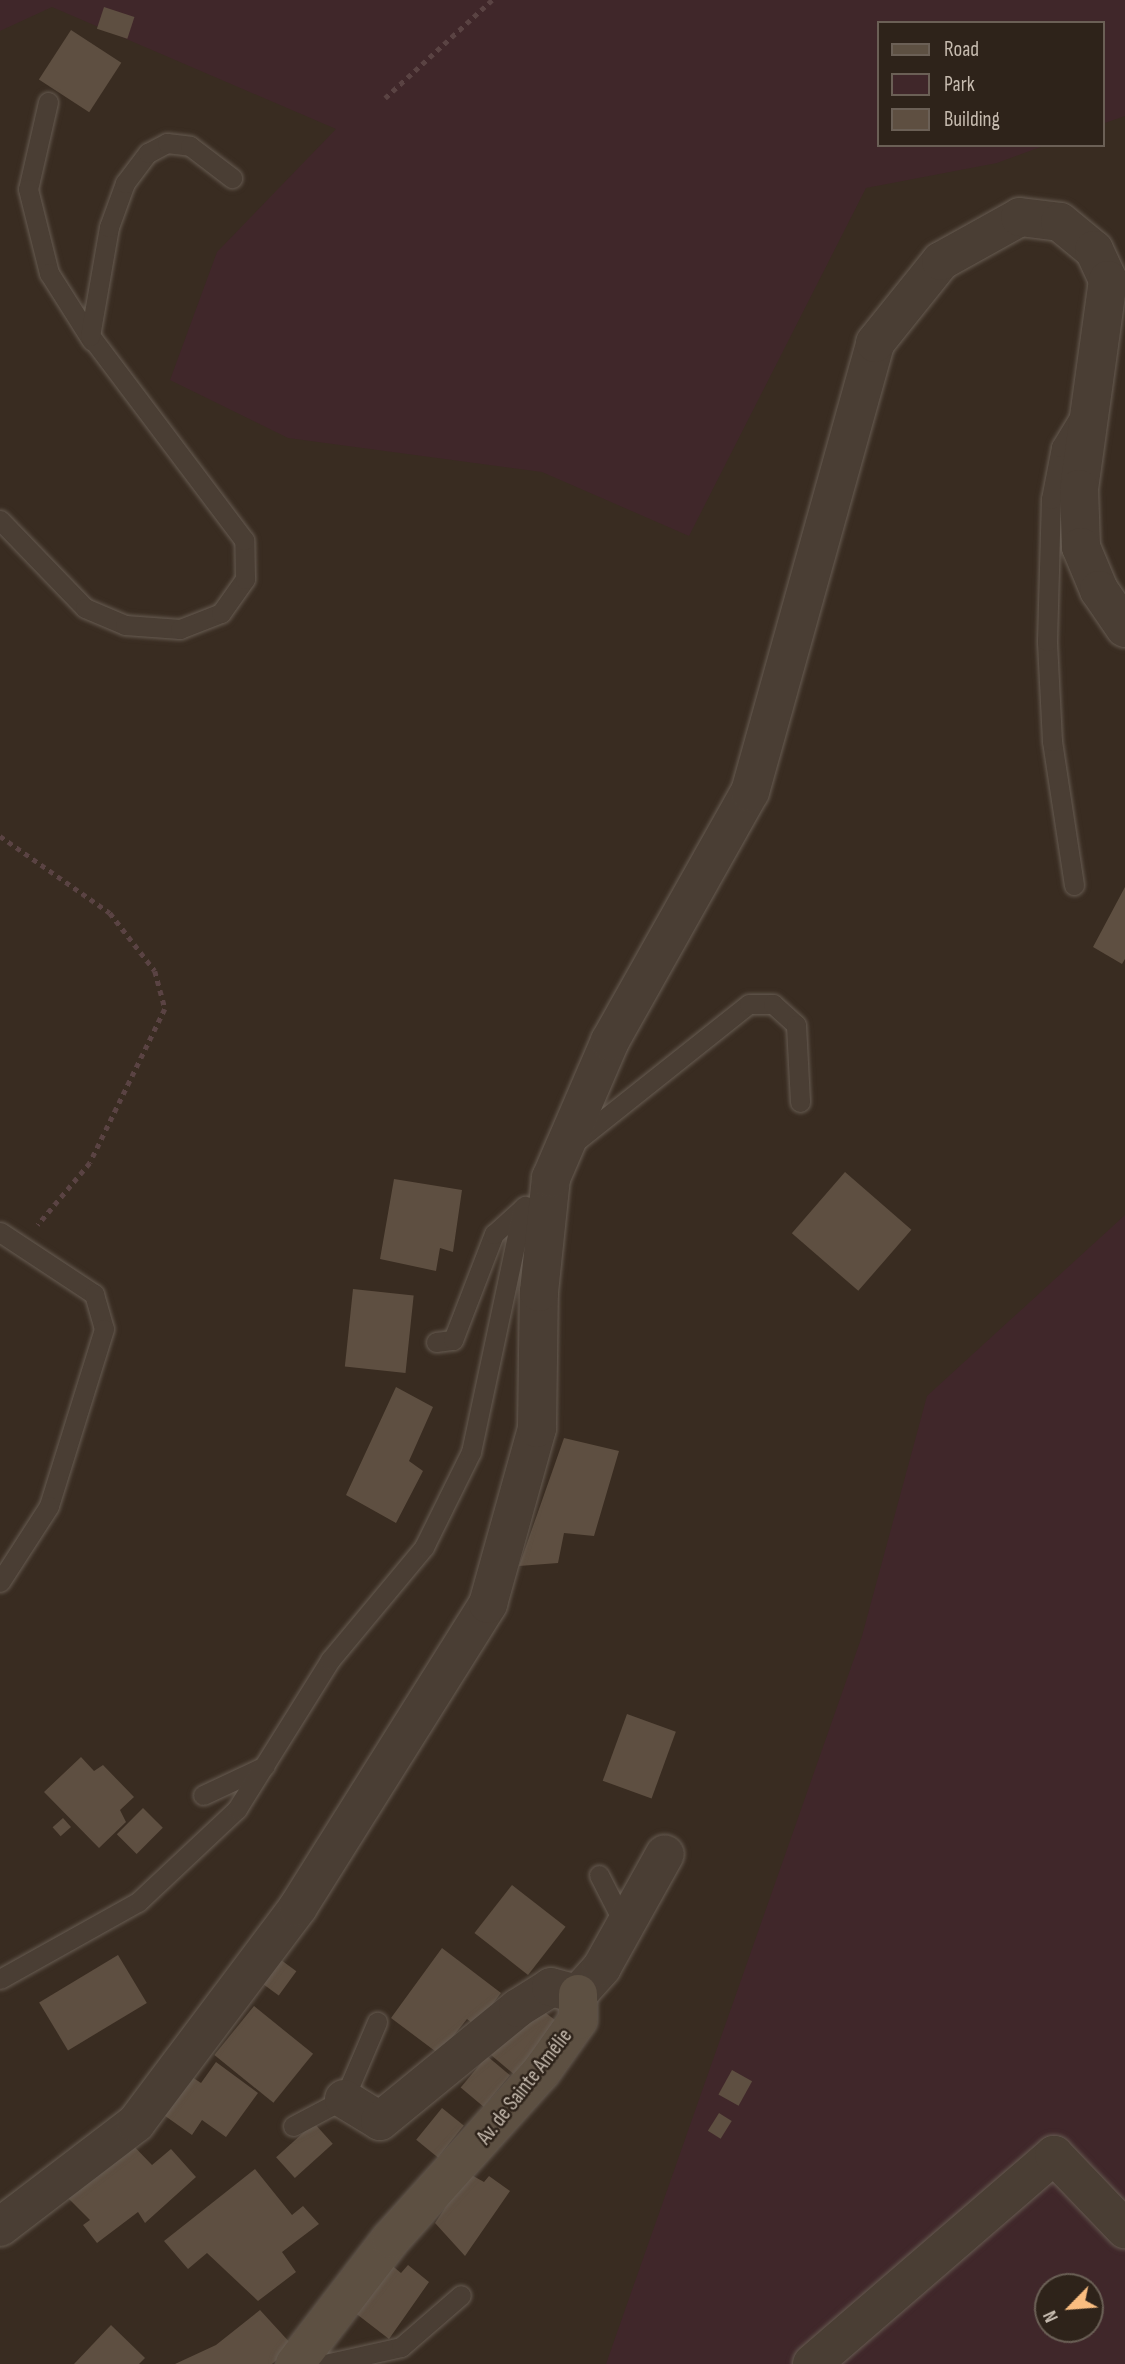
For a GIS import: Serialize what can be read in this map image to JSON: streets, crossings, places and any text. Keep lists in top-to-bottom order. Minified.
{"streets":{"street":["Av. de Sainte Amélie"]},"legend":["Road","Park","Building"],"north":"bottom left"}
